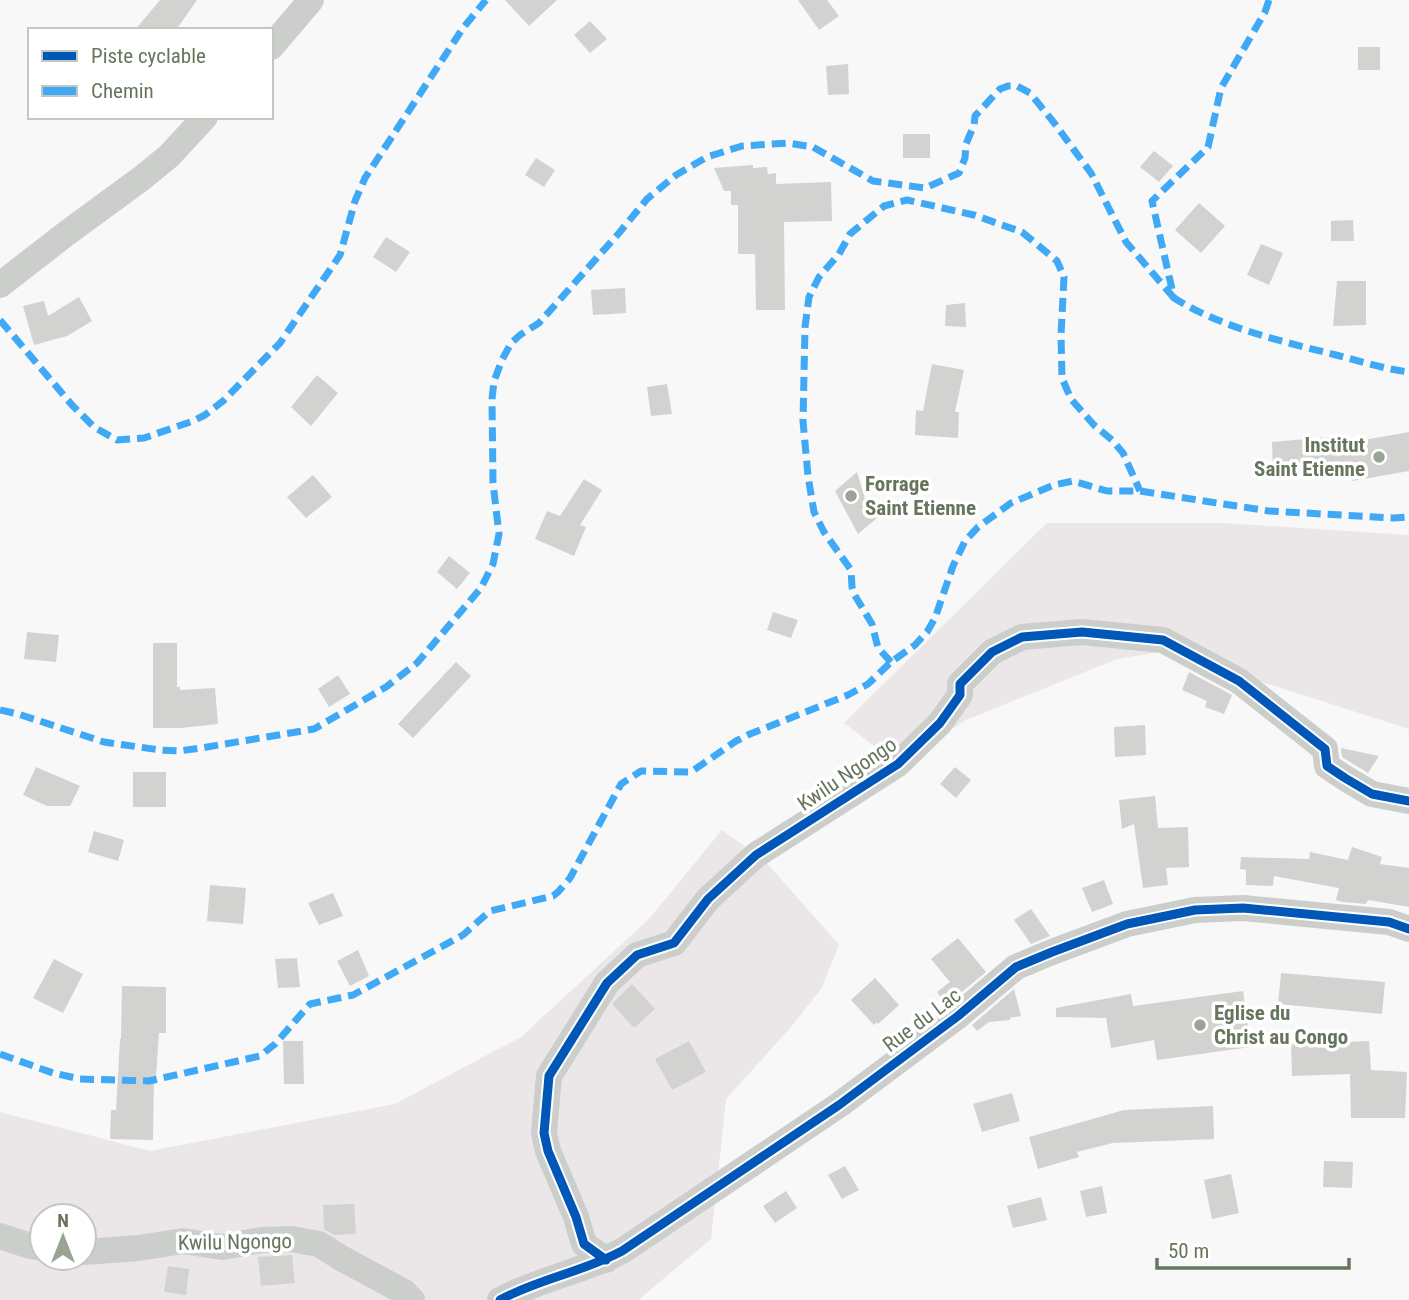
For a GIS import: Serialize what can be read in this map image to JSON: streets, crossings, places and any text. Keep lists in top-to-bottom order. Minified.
{"streets":{"street":["Kwilu Ngongo","Rue du Lac"]},"crossings":[["Kwilu Ngongo","Rue du Lac"]],"places":["Institut Saint Etienne","Forrage Saint Etienne","Eglise du Christ au Congo"],"legend":["Piste cyclable","Chemin"],"scale_bar":"50 m","north":"top"}
